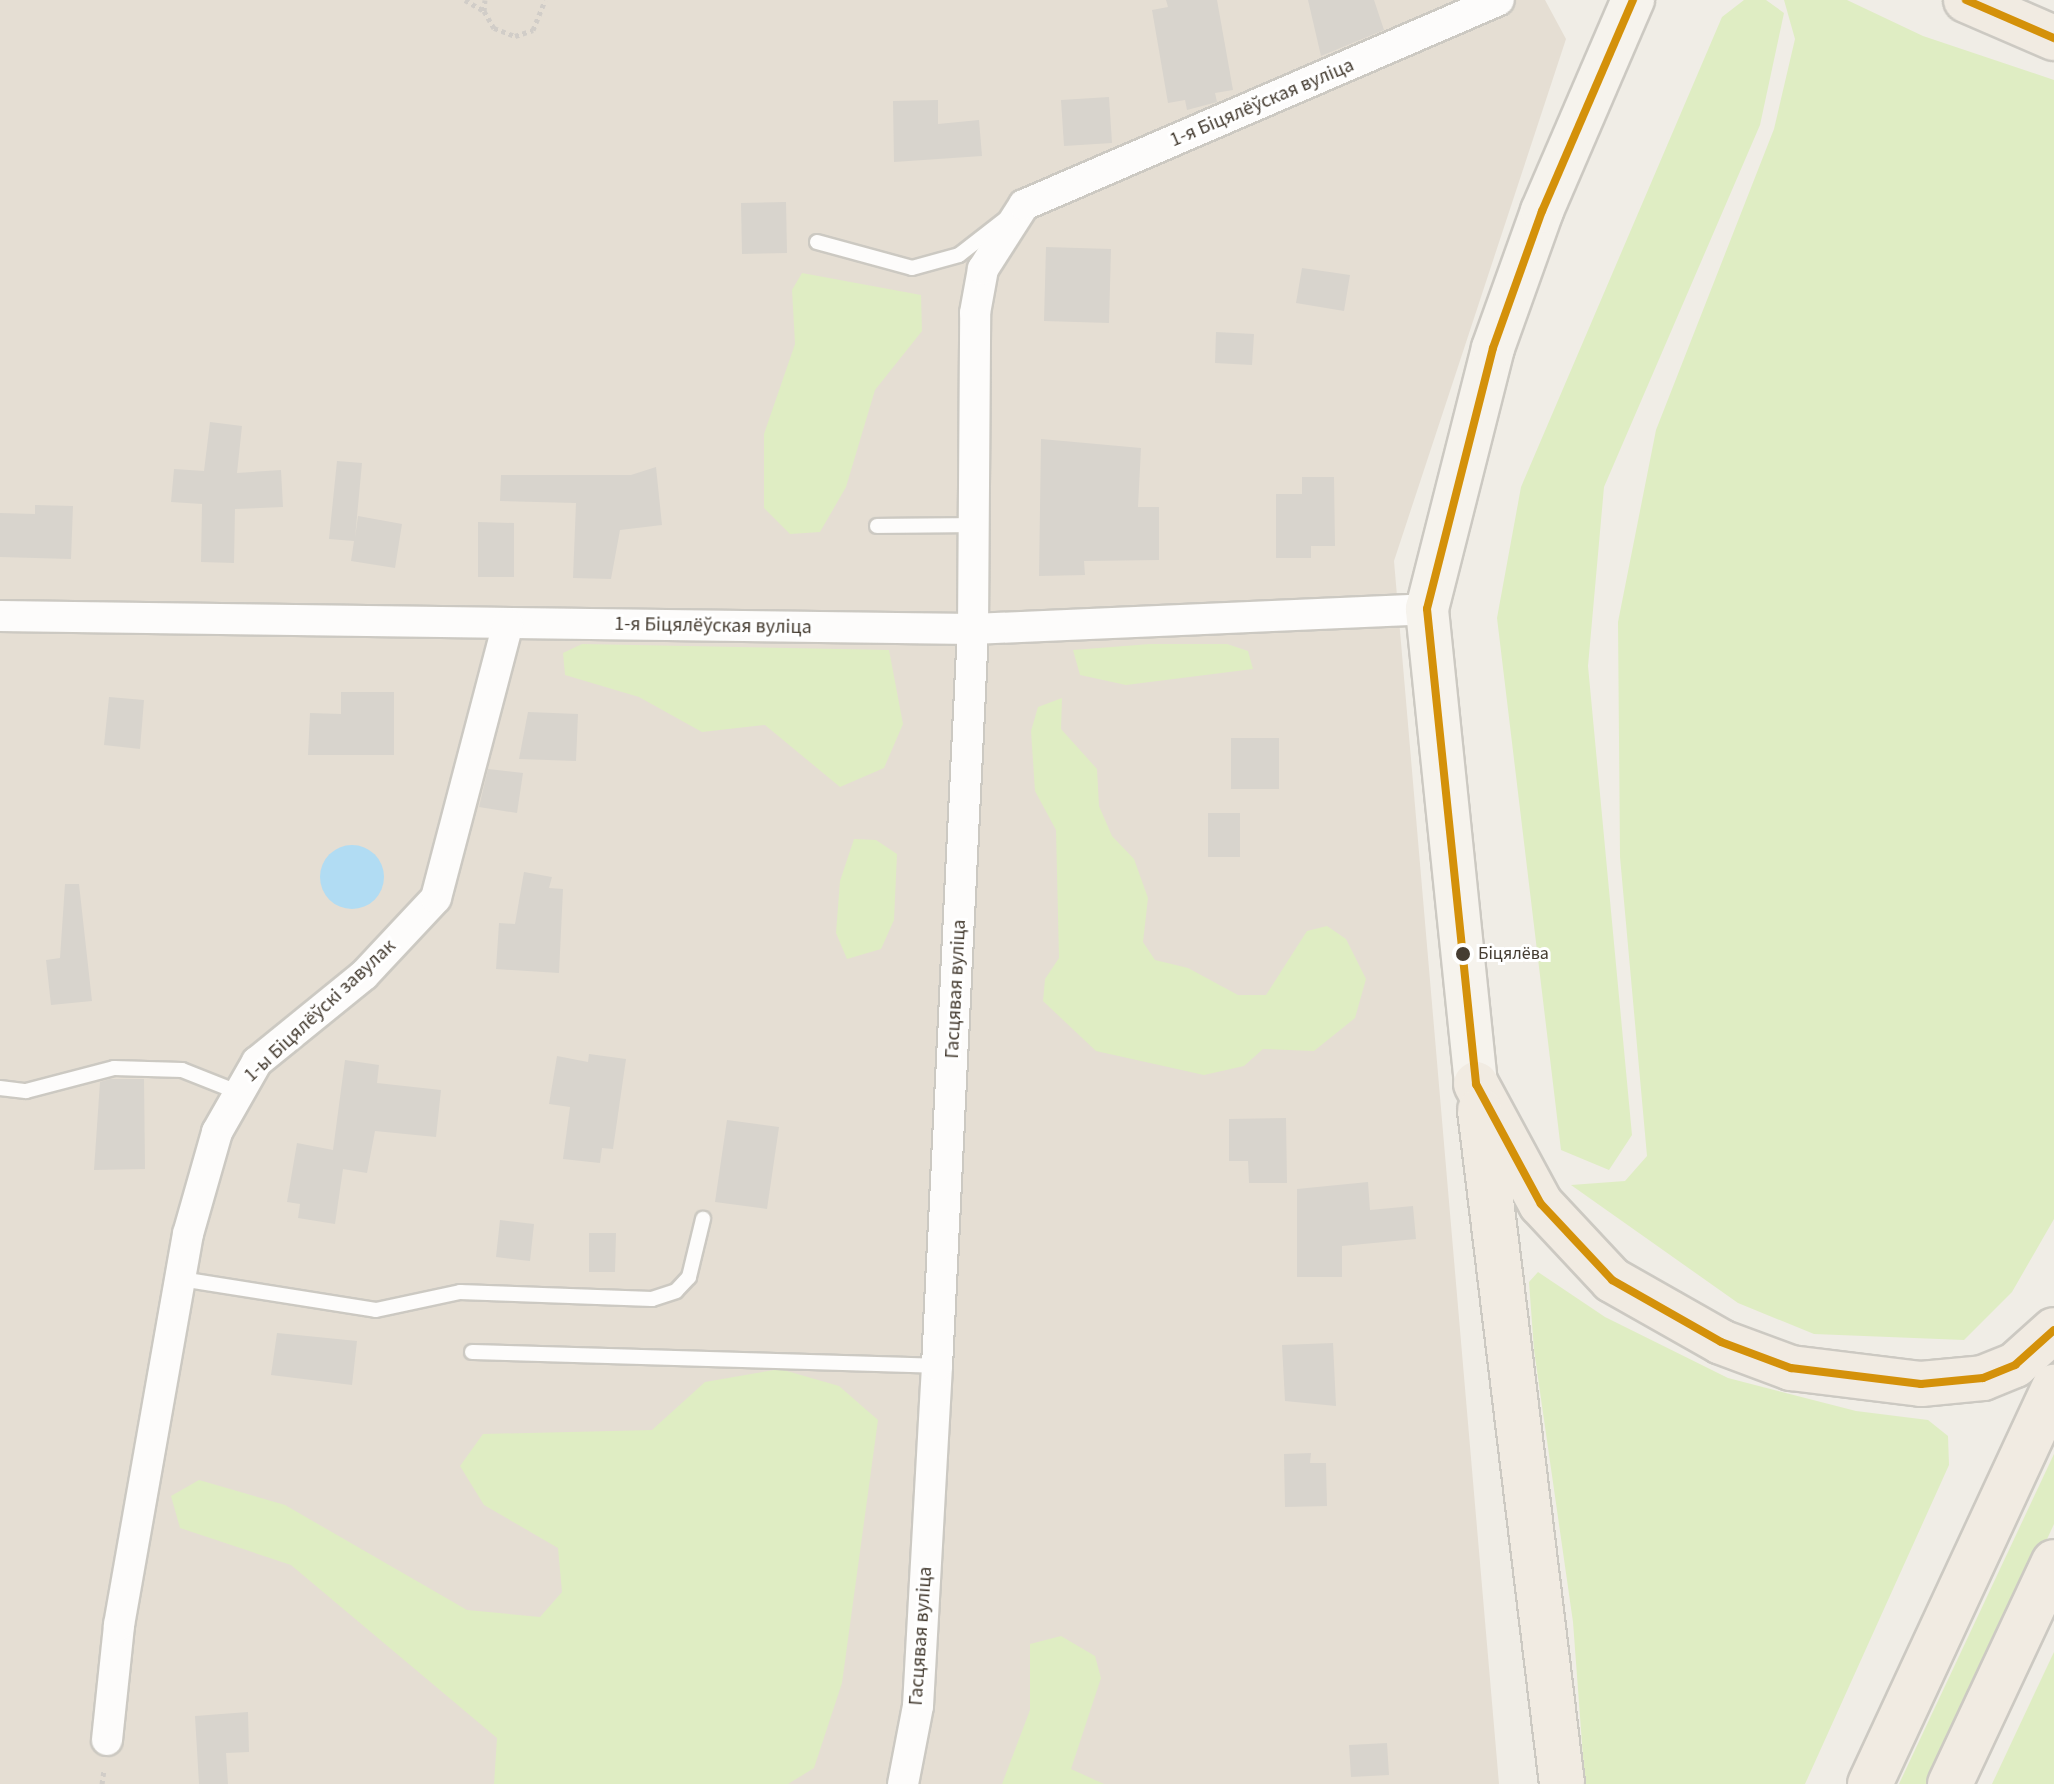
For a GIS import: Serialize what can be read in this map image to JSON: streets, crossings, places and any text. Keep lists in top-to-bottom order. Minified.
{"streets":{"street":["1-я Біцялёўская вуліца","Гасцявая вуліца","1-ы Біцялёўскі завулак"]},"crossings":[["1-я Біцялёўская вуліца","Гасцявая вуліца"],["1-я Біцялёўская вуліца","1-ы Біцялёўскі завулак"]],"places":["Біцялёва"]}
